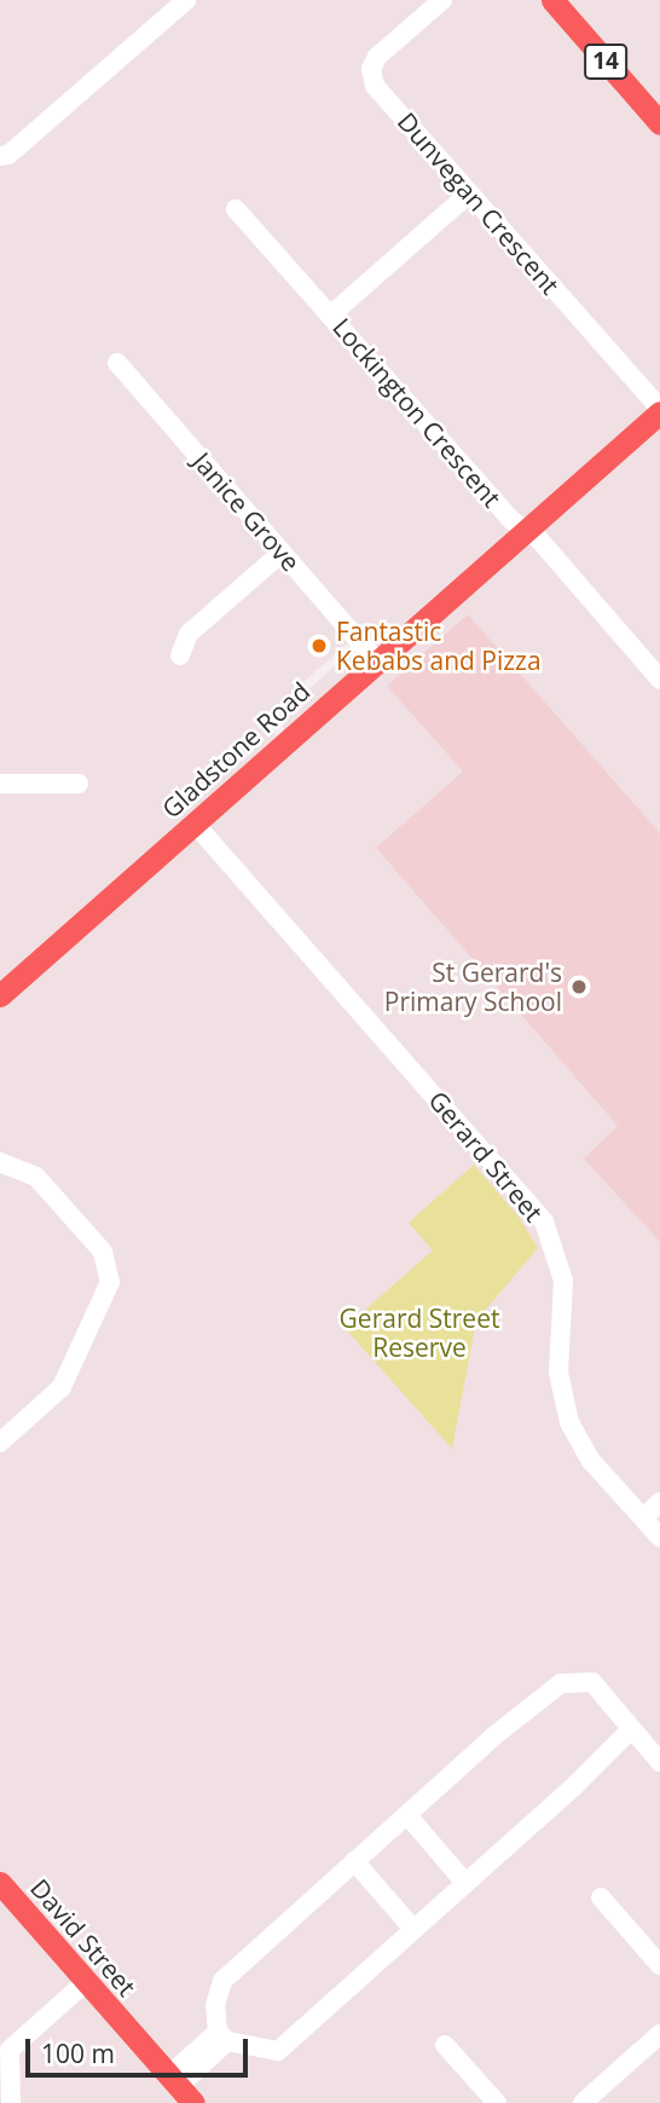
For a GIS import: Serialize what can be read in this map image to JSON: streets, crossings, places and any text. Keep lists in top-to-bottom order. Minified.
{"streets":{"main road":["14","Gladstone Road","David Street"],"street":["Dunvegan Crescent","Lockington Crescent","Janice Grove","Gerard Street"]},"crossings":[["Dunvegan Crescent","Lockington Crescent"],["Dunvegan Crescent","Gladstone Road"],["Lockington Crescent","Gladstone Road"],["Janice Grove","Gladstone Road"],["Gladstone Road","Gerard Street"]],"parks":["Gerard Street Reserve"],"places":["Fantastic Kebabs and Pizza","St Gerard's Primary School"],"scale_bar":"100 m"}
